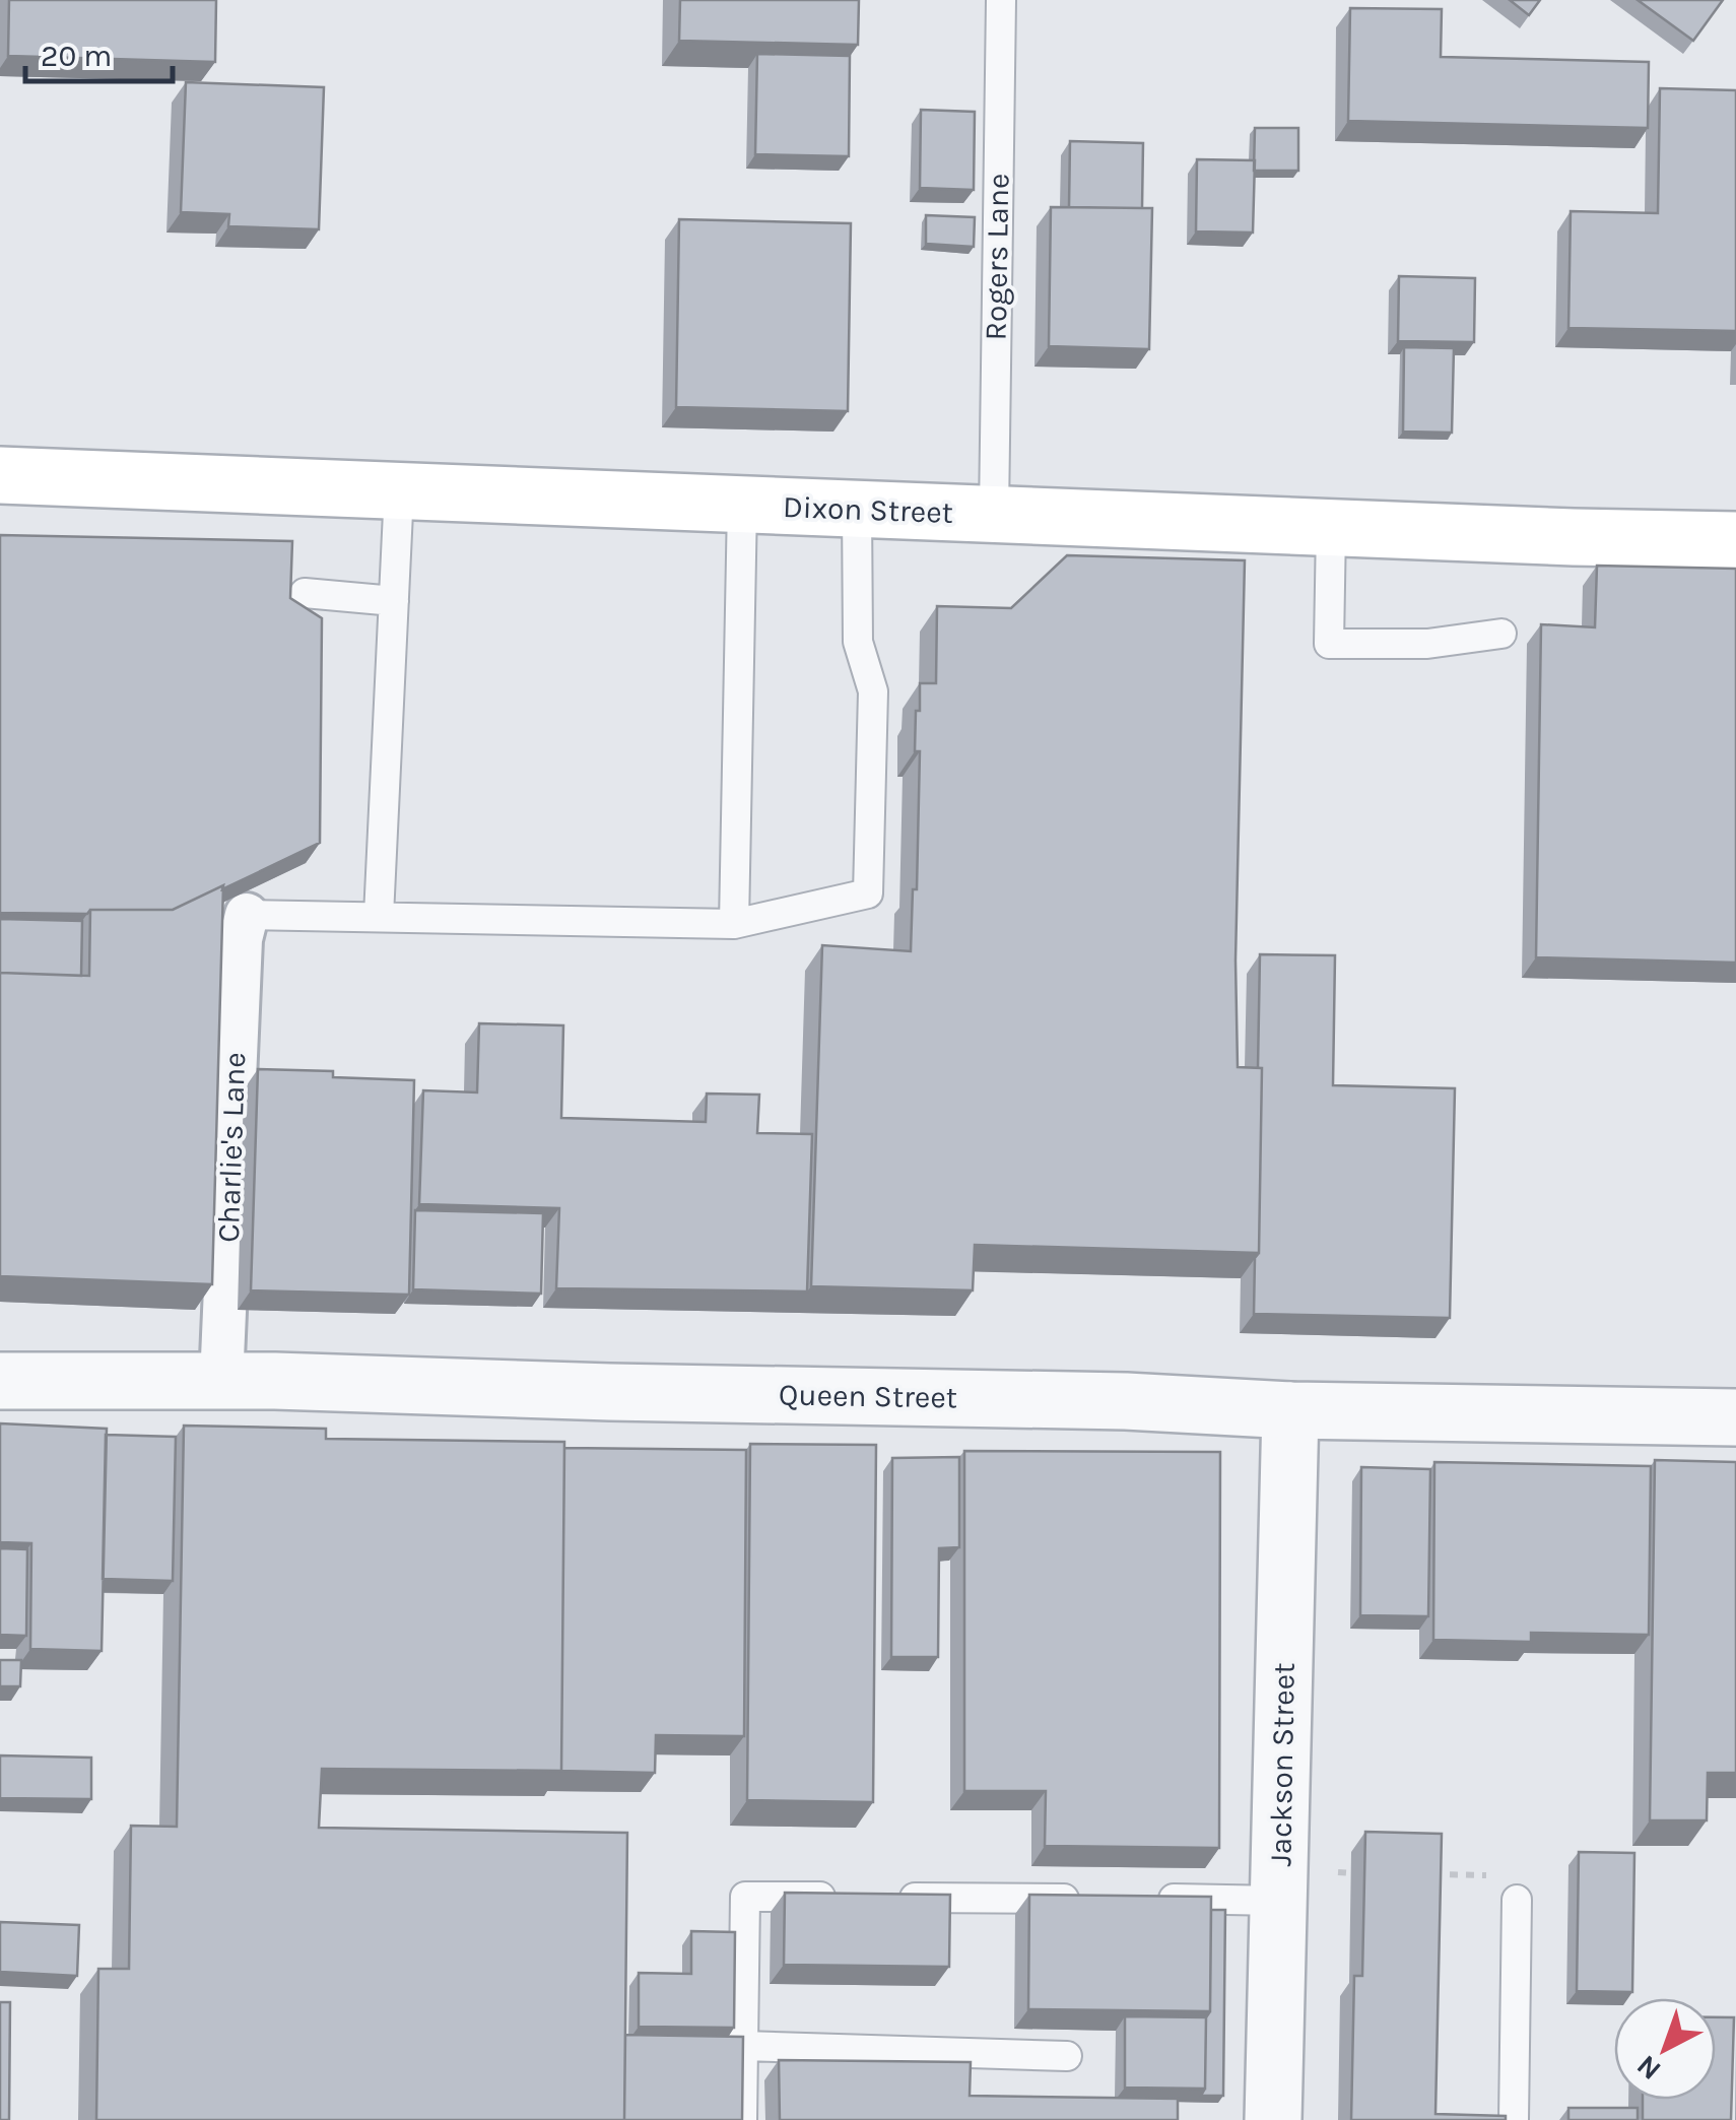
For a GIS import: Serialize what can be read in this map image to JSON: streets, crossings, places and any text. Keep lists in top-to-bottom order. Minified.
{"streets":{"main road":["Dixon Street"],"street":["Charlie's Lane","Queen Street","Jackson Street"],"lane":["Rogers Lane"]},"crossings":[["Rogers Lane","Dixon Street"],["Charlie's Lane","Queen Street"],["Queen Street","Jackson Street"]],"scale_bar":"20 m","north":"bottom left"}
